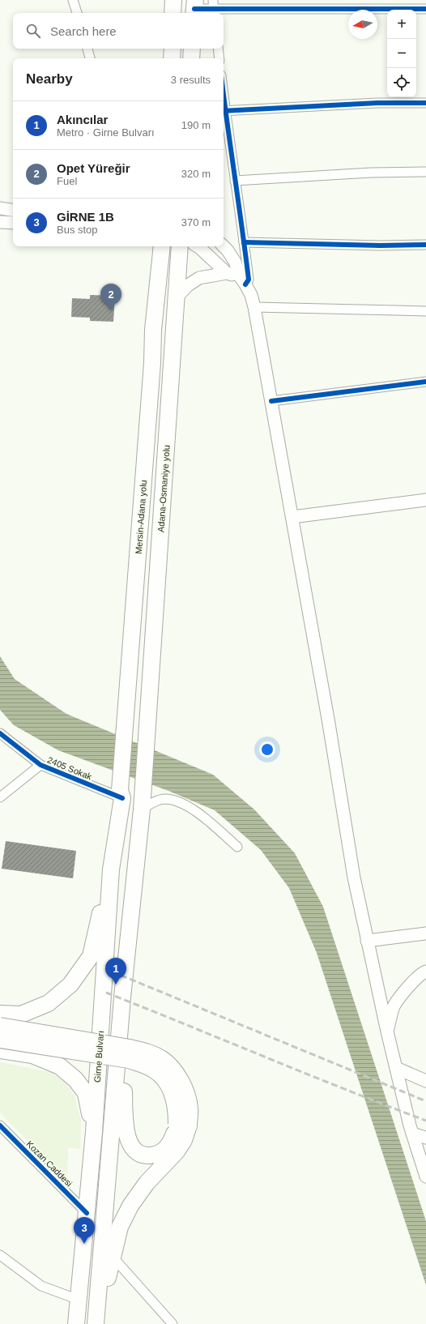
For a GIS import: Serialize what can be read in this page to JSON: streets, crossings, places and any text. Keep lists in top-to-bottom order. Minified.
{"streets":{"highway":["Adana-Osmaniye yolu","Mersin-Adana yolu","Girne Bulvarı"],"street":["2405 Sokak","Kozan Caddesi"]},"crossings":[["Mersin-Adana yolu","2405 Sokak"],["Mersin-Adana yolu","Girne Bulvarı"],["2405 Sokak","Girne Bulvarı"],["Girne Bulvarı","Kozan Caddesi"]],"north":"left","page":{"map_buttons":["+","−"],"search":"Search here","heading":["Nearby","3 results"],"list":[{"mark":"1","name":"Akıncılar","note":"Metro · Girne Bulvarı","value":"190 m"},{"mark":"2","name":"Opet Yüreğir","note":"Fuel","value":"320 m"},{"mark":"3","name":"GİRNE 1B","note":"Bus stop","value":"370 m"}],"pins":["2","1","3"]}}
